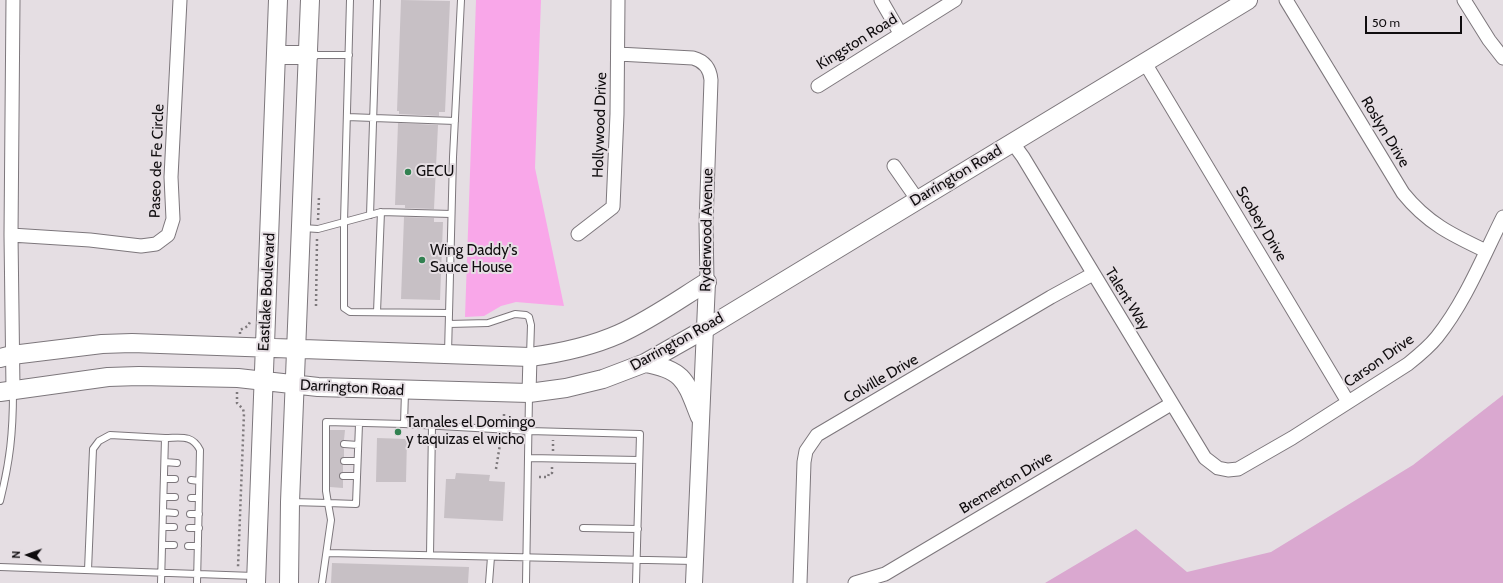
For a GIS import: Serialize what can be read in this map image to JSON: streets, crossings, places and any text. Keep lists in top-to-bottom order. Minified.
{"streets":{"main road":["Darrington Road","Eastlake Boulevard"],"street":["Kingston Road","Hollywood Drive","Roslyn Drive","Paseo de Fe Circle","Scobey Drive","Ryderwood Avenue","Talent Way","Carson Drive","Colville Drive","Bremerton Drive"]},"crossings":[["Hollywood Drive","Ryderwood Avenue"],["Roslyn Drive","Carson Drive"],["Darrington Road","Scobey Drive"],["Darrington Road","Ryderwood Avenue"],["Darrington Road","Eastlake Boulevard"],["Darrington Road","Talent Way"],["Scobey Drive","Carson Drive"],["Talent Way","Carson Drive"],["Talent Way","Colville Drive"],["Talent Way","Bremerton Drive"]],"places":["GECU","Wing Daddy's Sauce House","Tamales el Domingo y taquizas el wicho"],"scale_bar":"50 m","north":"left"}
